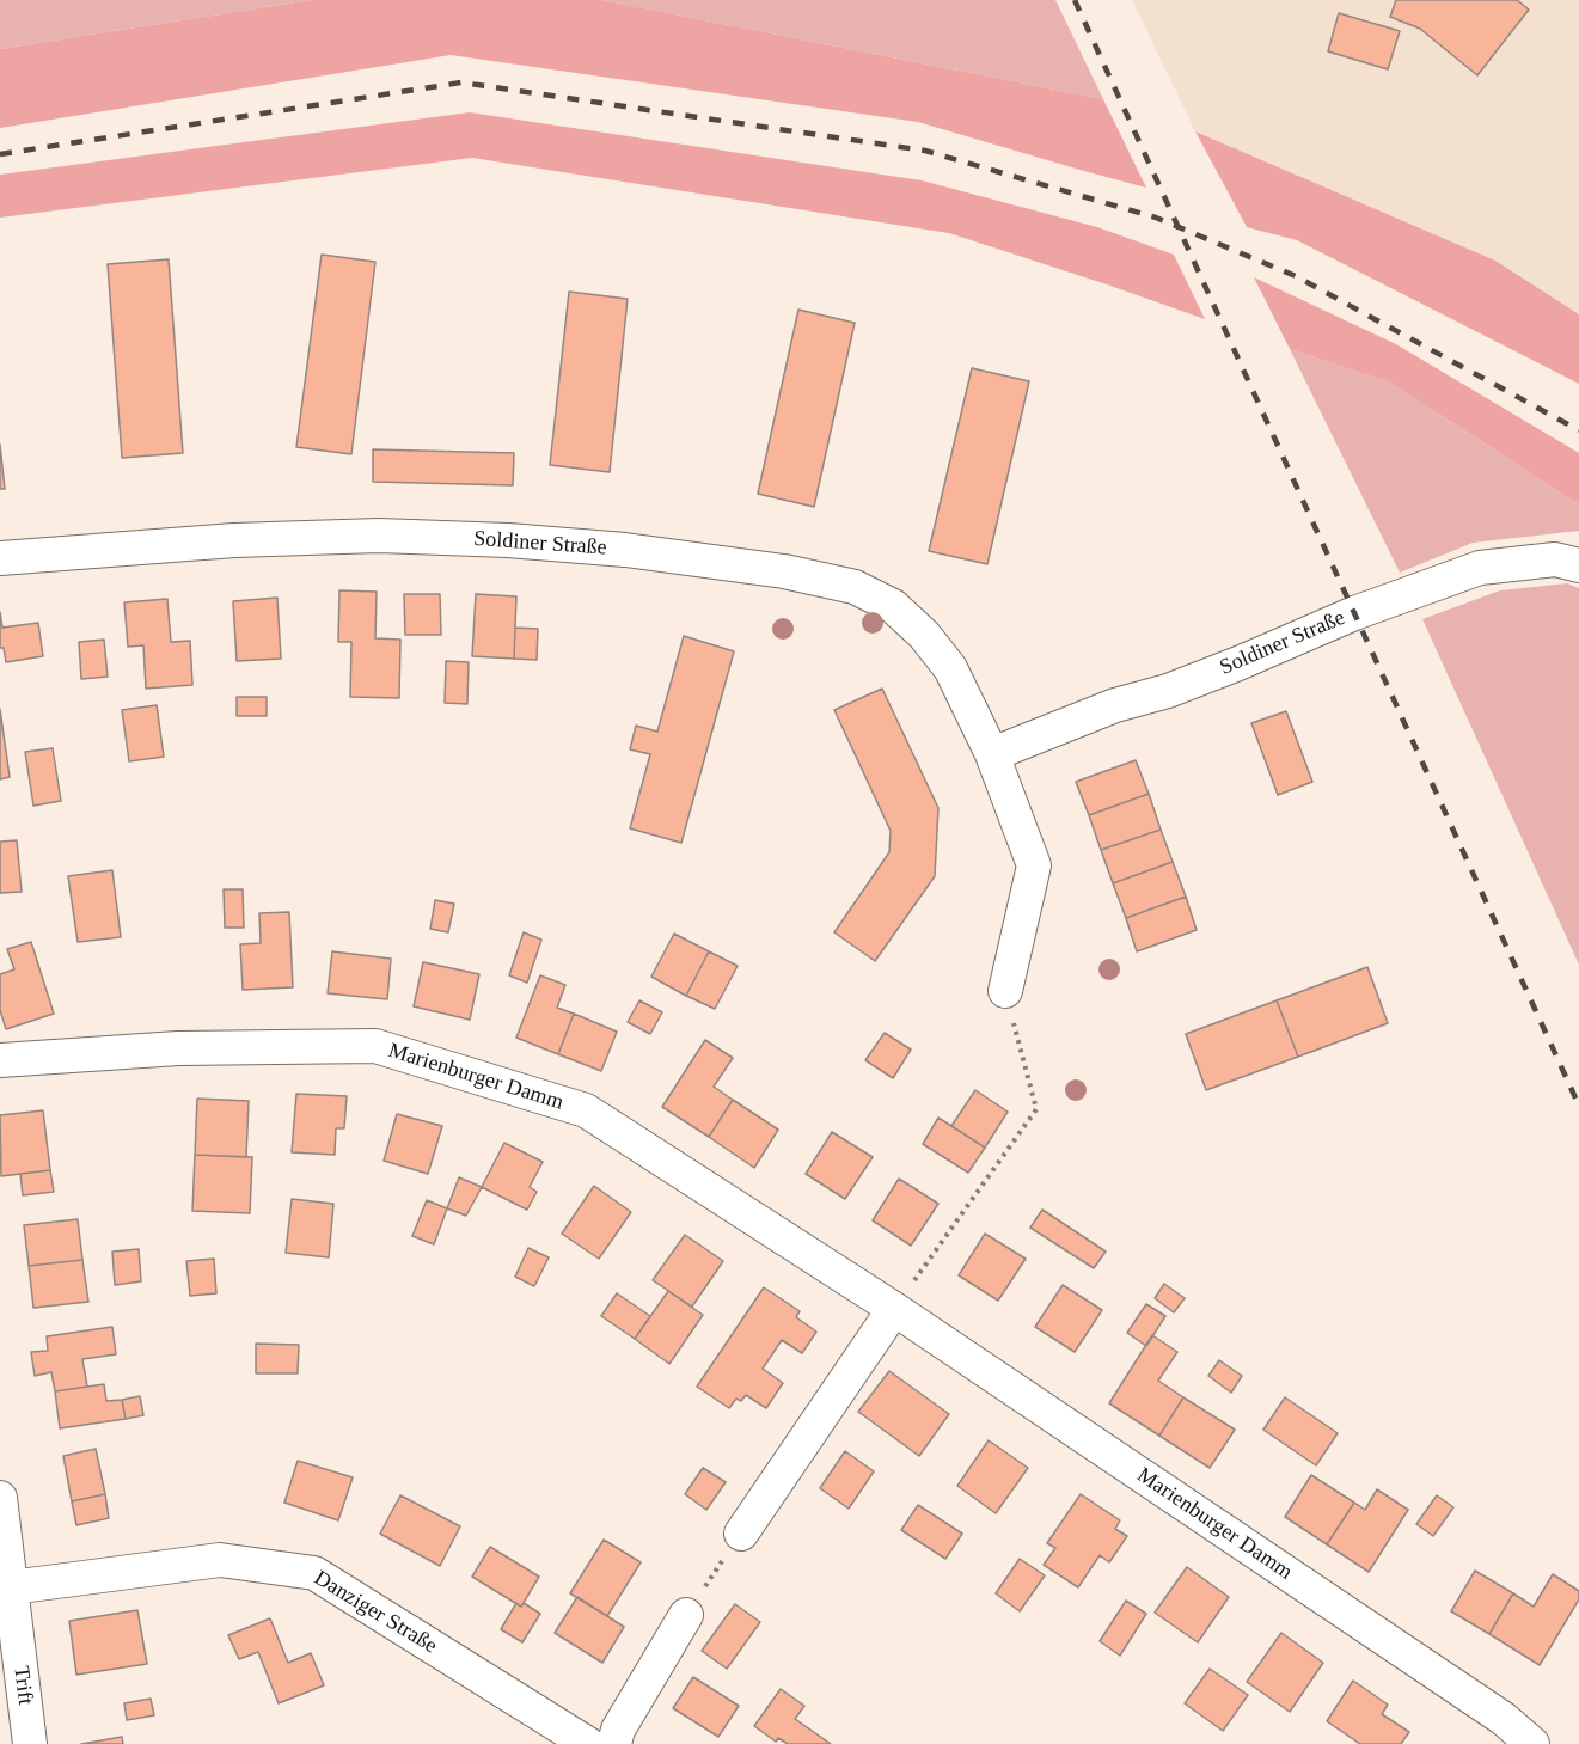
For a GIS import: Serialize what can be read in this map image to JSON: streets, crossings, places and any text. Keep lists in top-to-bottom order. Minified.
{"streets":{"street":["Soldiner Straße","Marienburger Damm","Danziger Straße","Trift"]},"crossings":[["Danziger Straße","Trift"]]}
